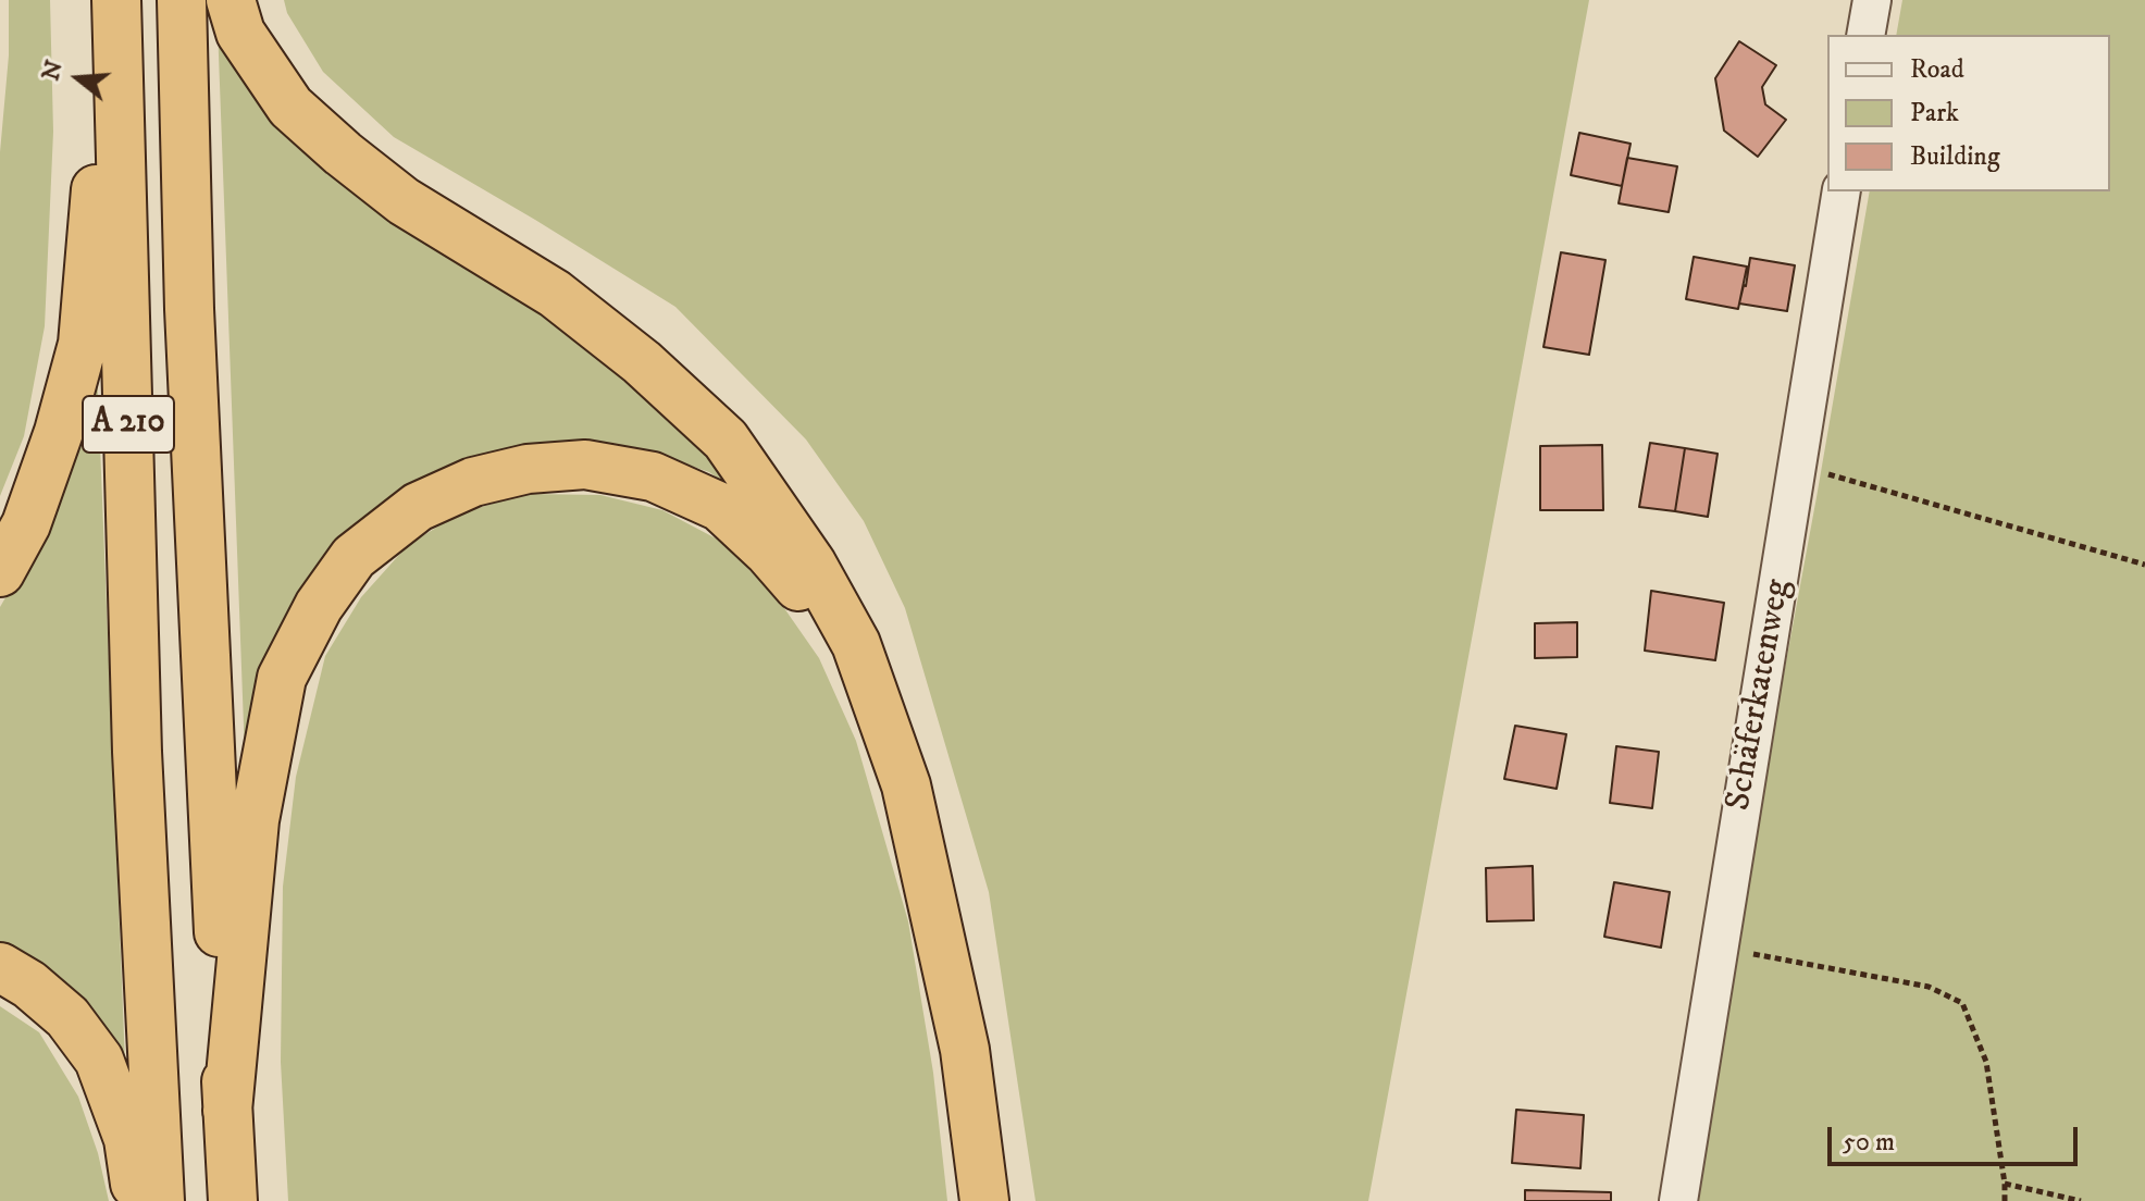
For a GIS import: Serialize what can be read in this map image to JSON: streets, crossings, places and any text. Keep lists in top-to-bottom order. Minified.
{"streets":{"highway":["A 210"],"street":["Schäferkatenweg"]},"legend":["Road","Park","Building"],"scale_bar":"50 m","north":"left"}
